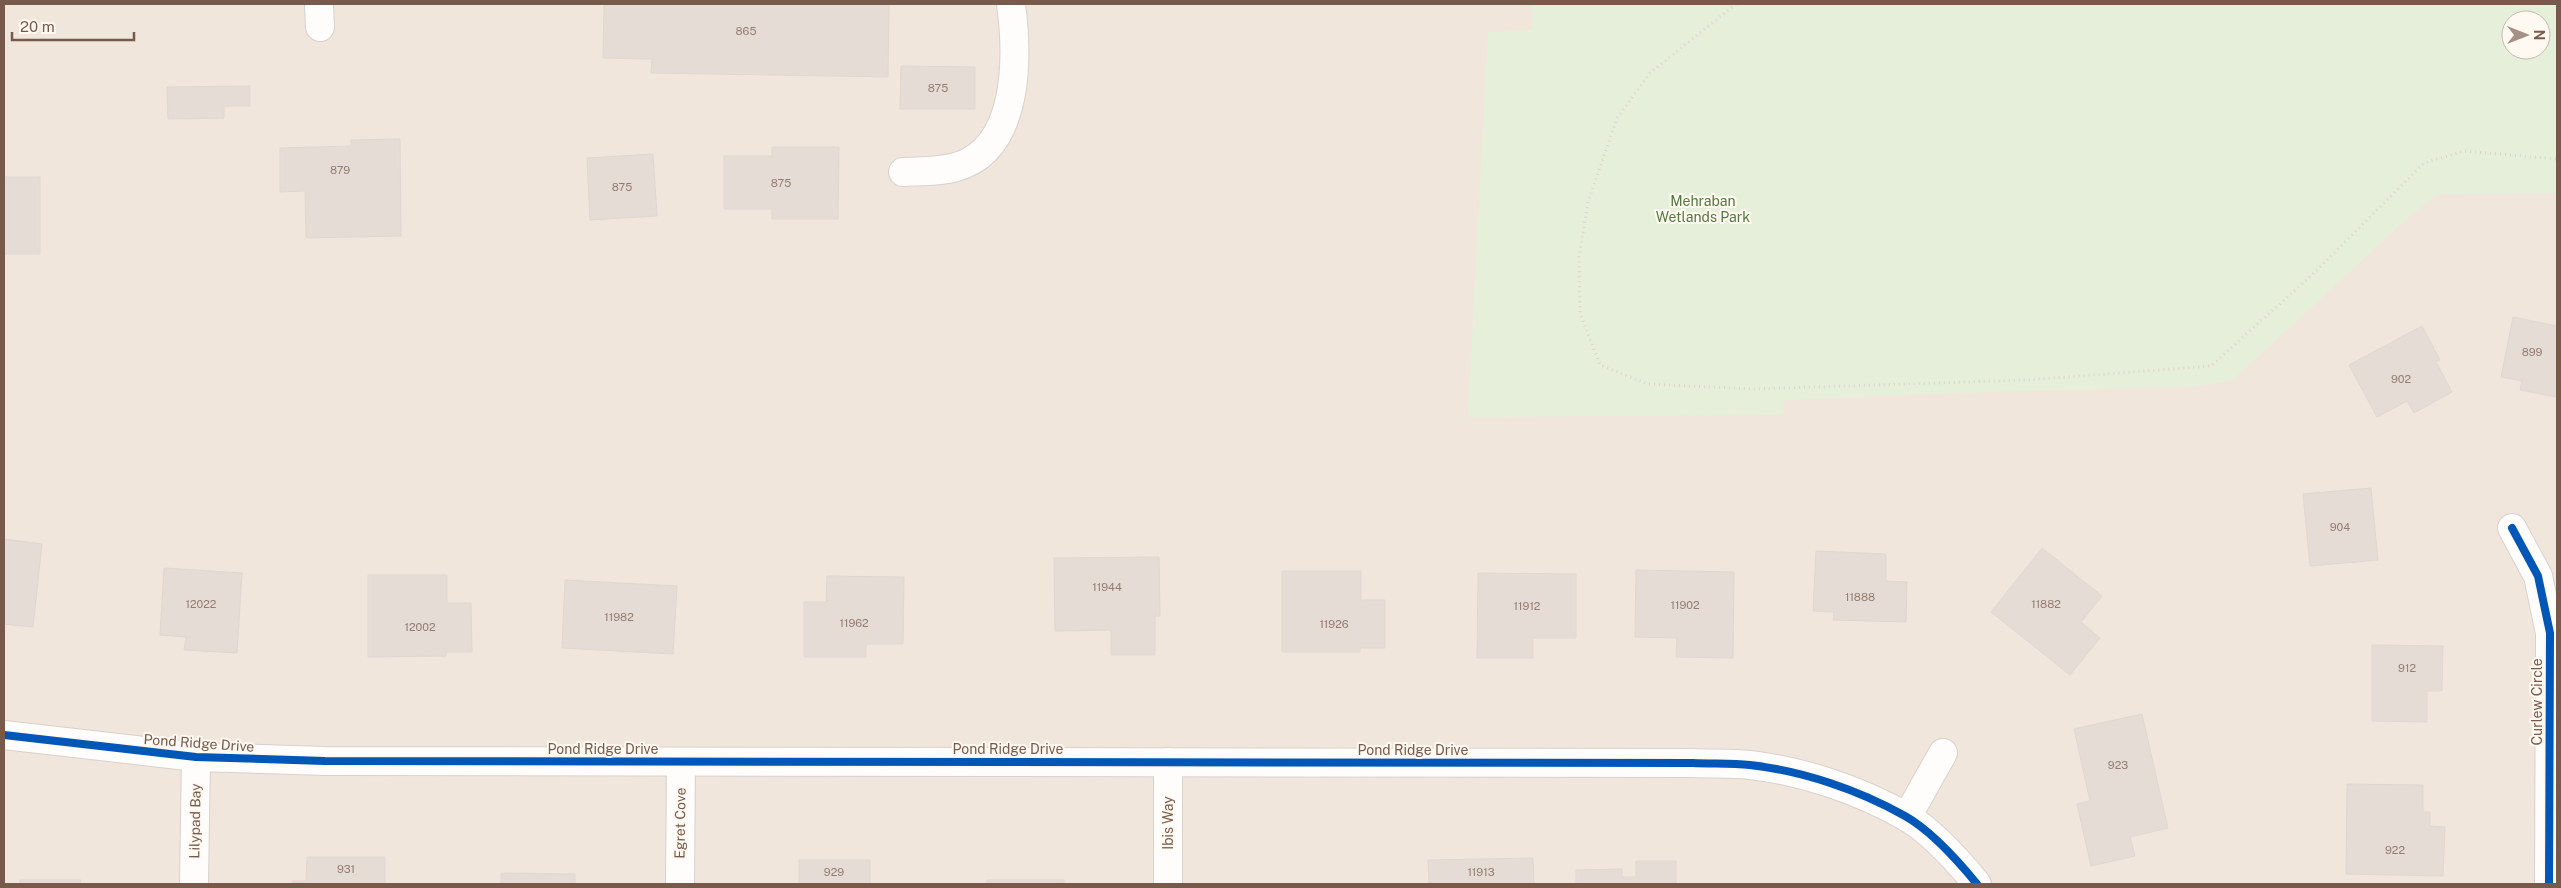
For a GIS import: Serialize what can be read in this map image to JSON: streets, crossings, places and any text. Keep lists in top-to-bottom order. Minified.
{"streets":{"street":["Curlew Circle","Pond Ridge Drive","Lilypad Bay","Egret Cove","Ibis Way"]},"crossings":[["Pond Ridge Drive","Lilypad Bay"],["Pond Ridge Drive","Egret Cove"],["Pond Ridge Drive","Ibis Way"]],"parks":["Mehraban Wetlands Park"],"house_numbers":["865","875","879","875","875","899","902","904","11944","11888","12022","11882","11902","11912","11982","11962","11926","12002","912","923","922","931","929","11913"],"scale_bar":"20 m","north":"right"}
